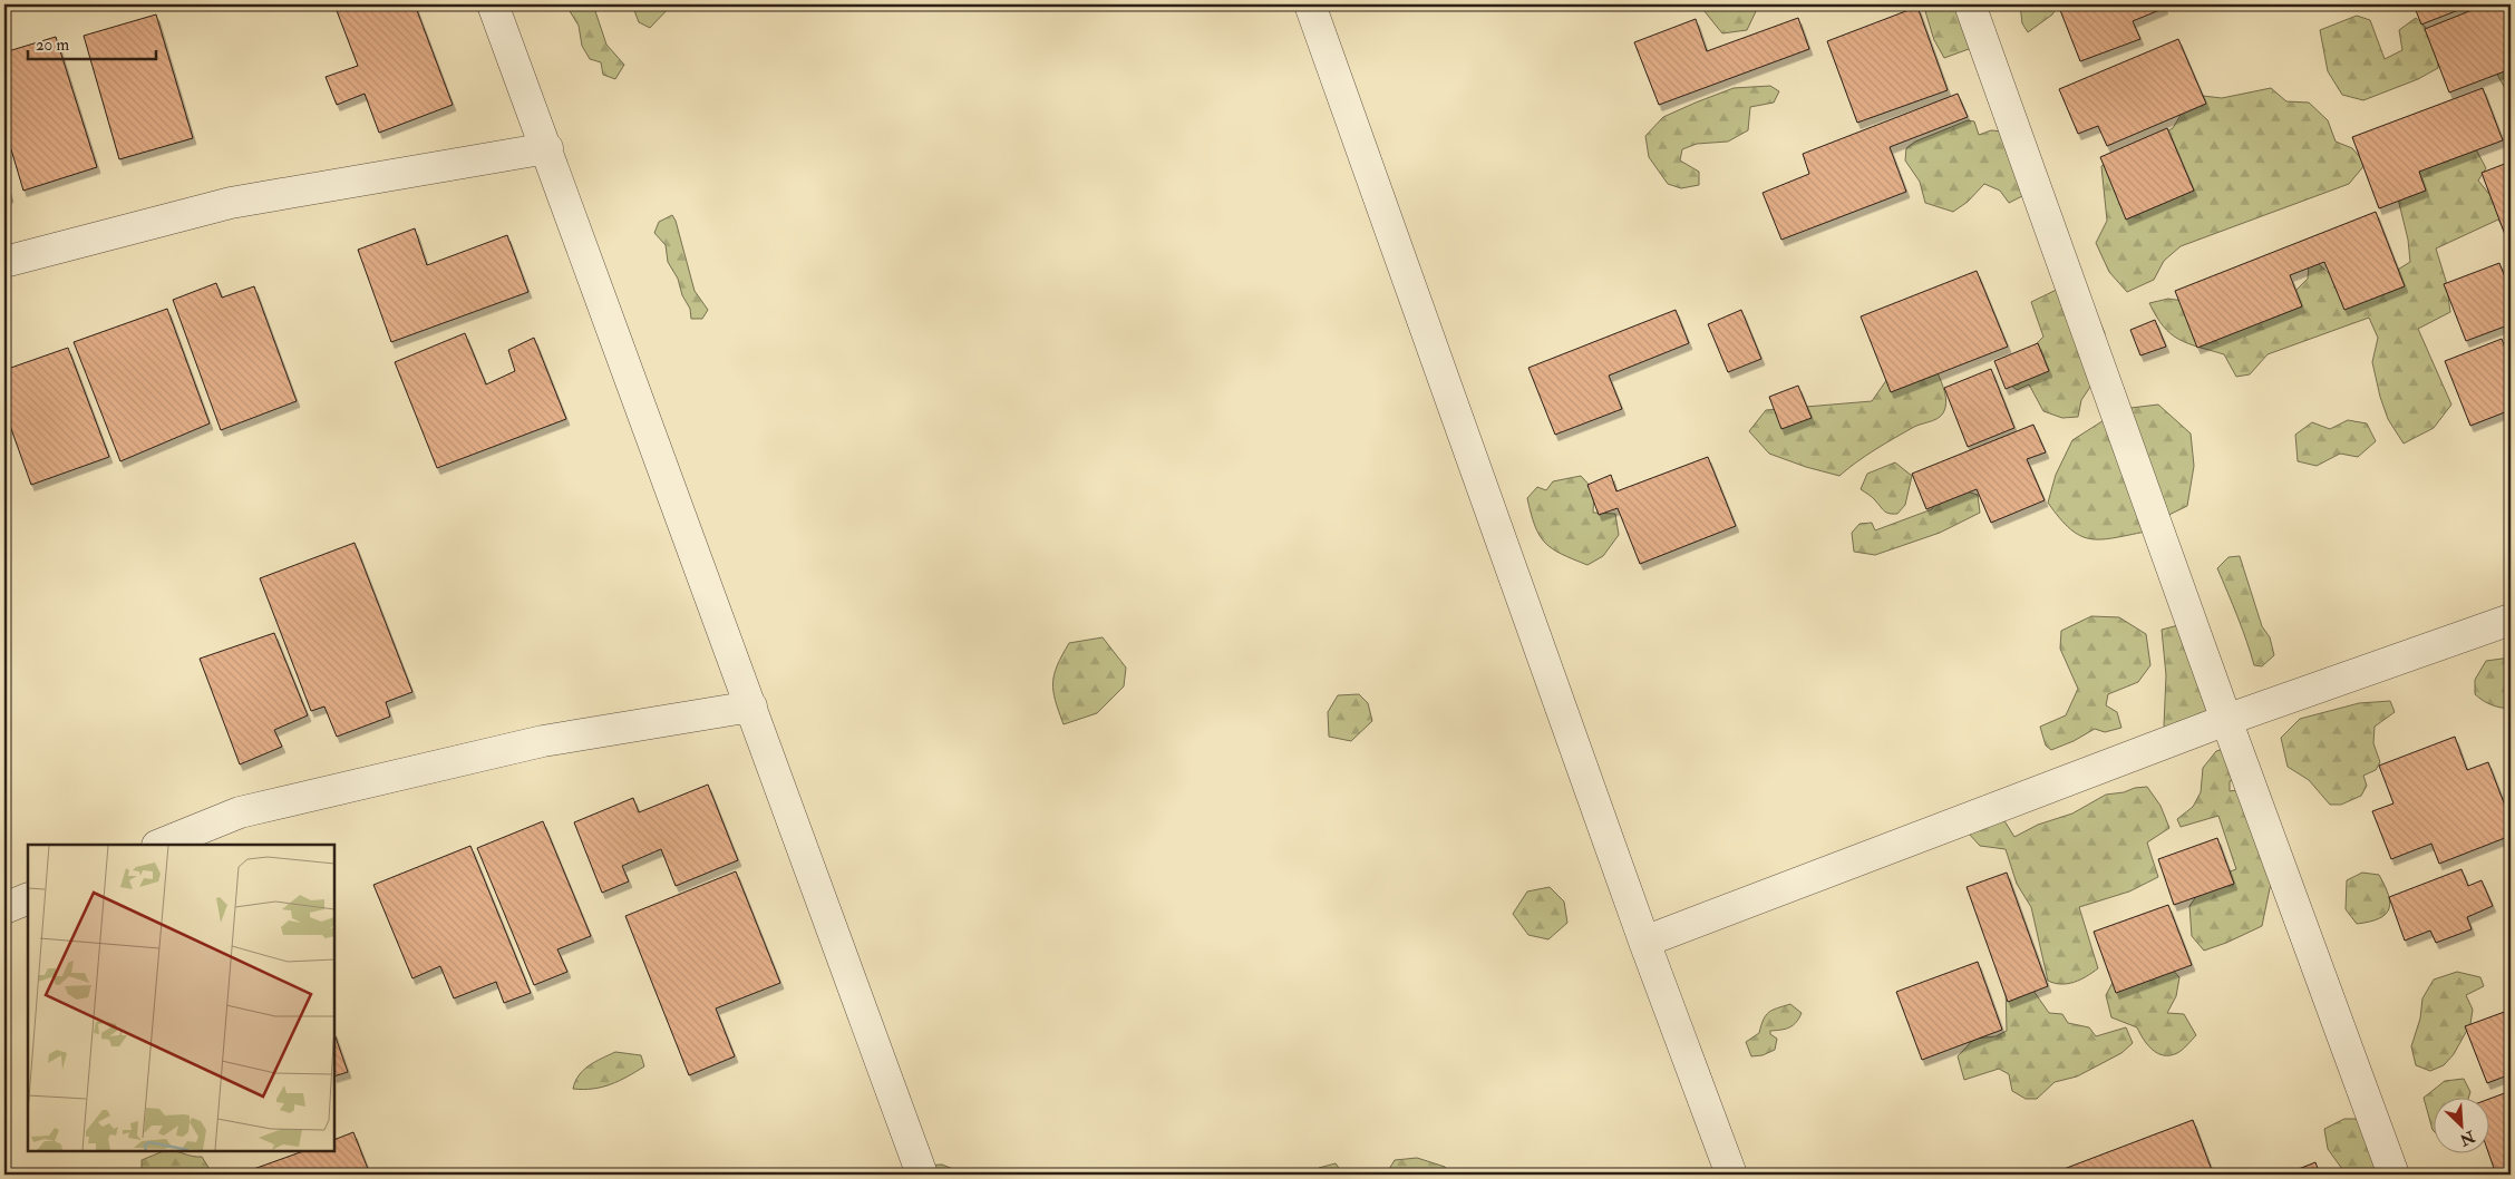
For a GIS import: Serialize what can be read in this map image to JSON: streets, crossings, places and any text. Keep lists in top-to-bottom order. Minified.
{"scale_bar":"20 m","north":"bottom right"}
